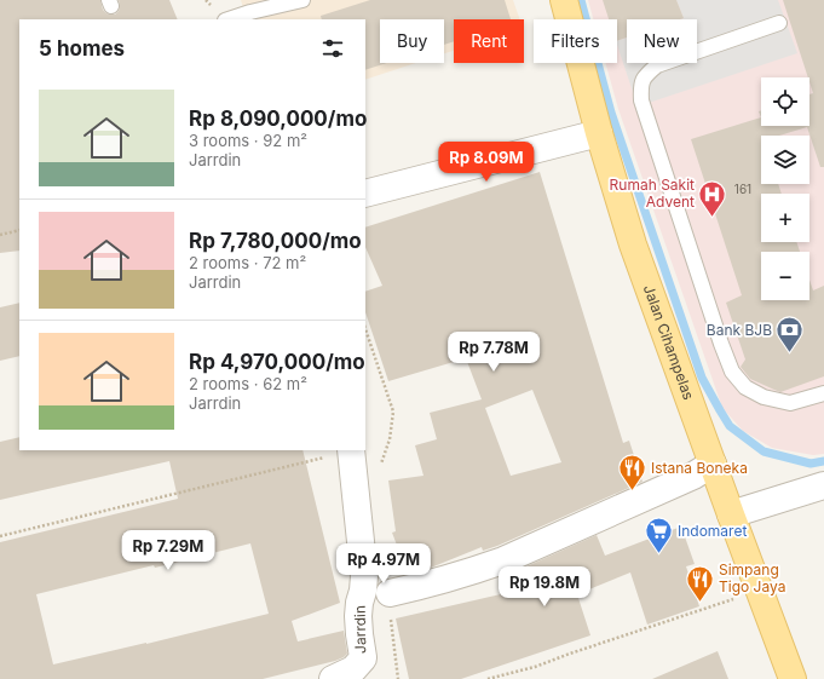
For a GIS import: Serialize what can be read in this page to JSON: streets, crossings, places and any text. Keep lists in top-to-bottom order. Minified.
{"streets":{"main road":["Jalan Cihampelas"],"street":["Jarrdin"]},"places":{"hospital":["Rumah Sakit Advent"],"bank":["Bank BJB"],"restaurant":["Istana Boneka","Simpang Tigo Jaya"],"supermarket":["Indomaret"]},"house_numbers":["161"],"page":{"chip":["Buy","Rent","Filters","New"],"heading":"5 homes","map_buttons":["+","−"],"list":[{"name":"Rp 8,090,000/mo","note":"3 rooms · 92 m² · Jarrdin"},{"name":"Rp 7,780,000/mo","note":"2 rooms · 72 m² · Jarrdin"},{"name":"Rp 4,970,000/mo","note":"2 rooms · 62 m² · Jarrdin"}],"price":["Rp 8.09M","Rp 7.78M","Rp 7.29M","Rp 4.97M","Rp 19.8M"]}}
